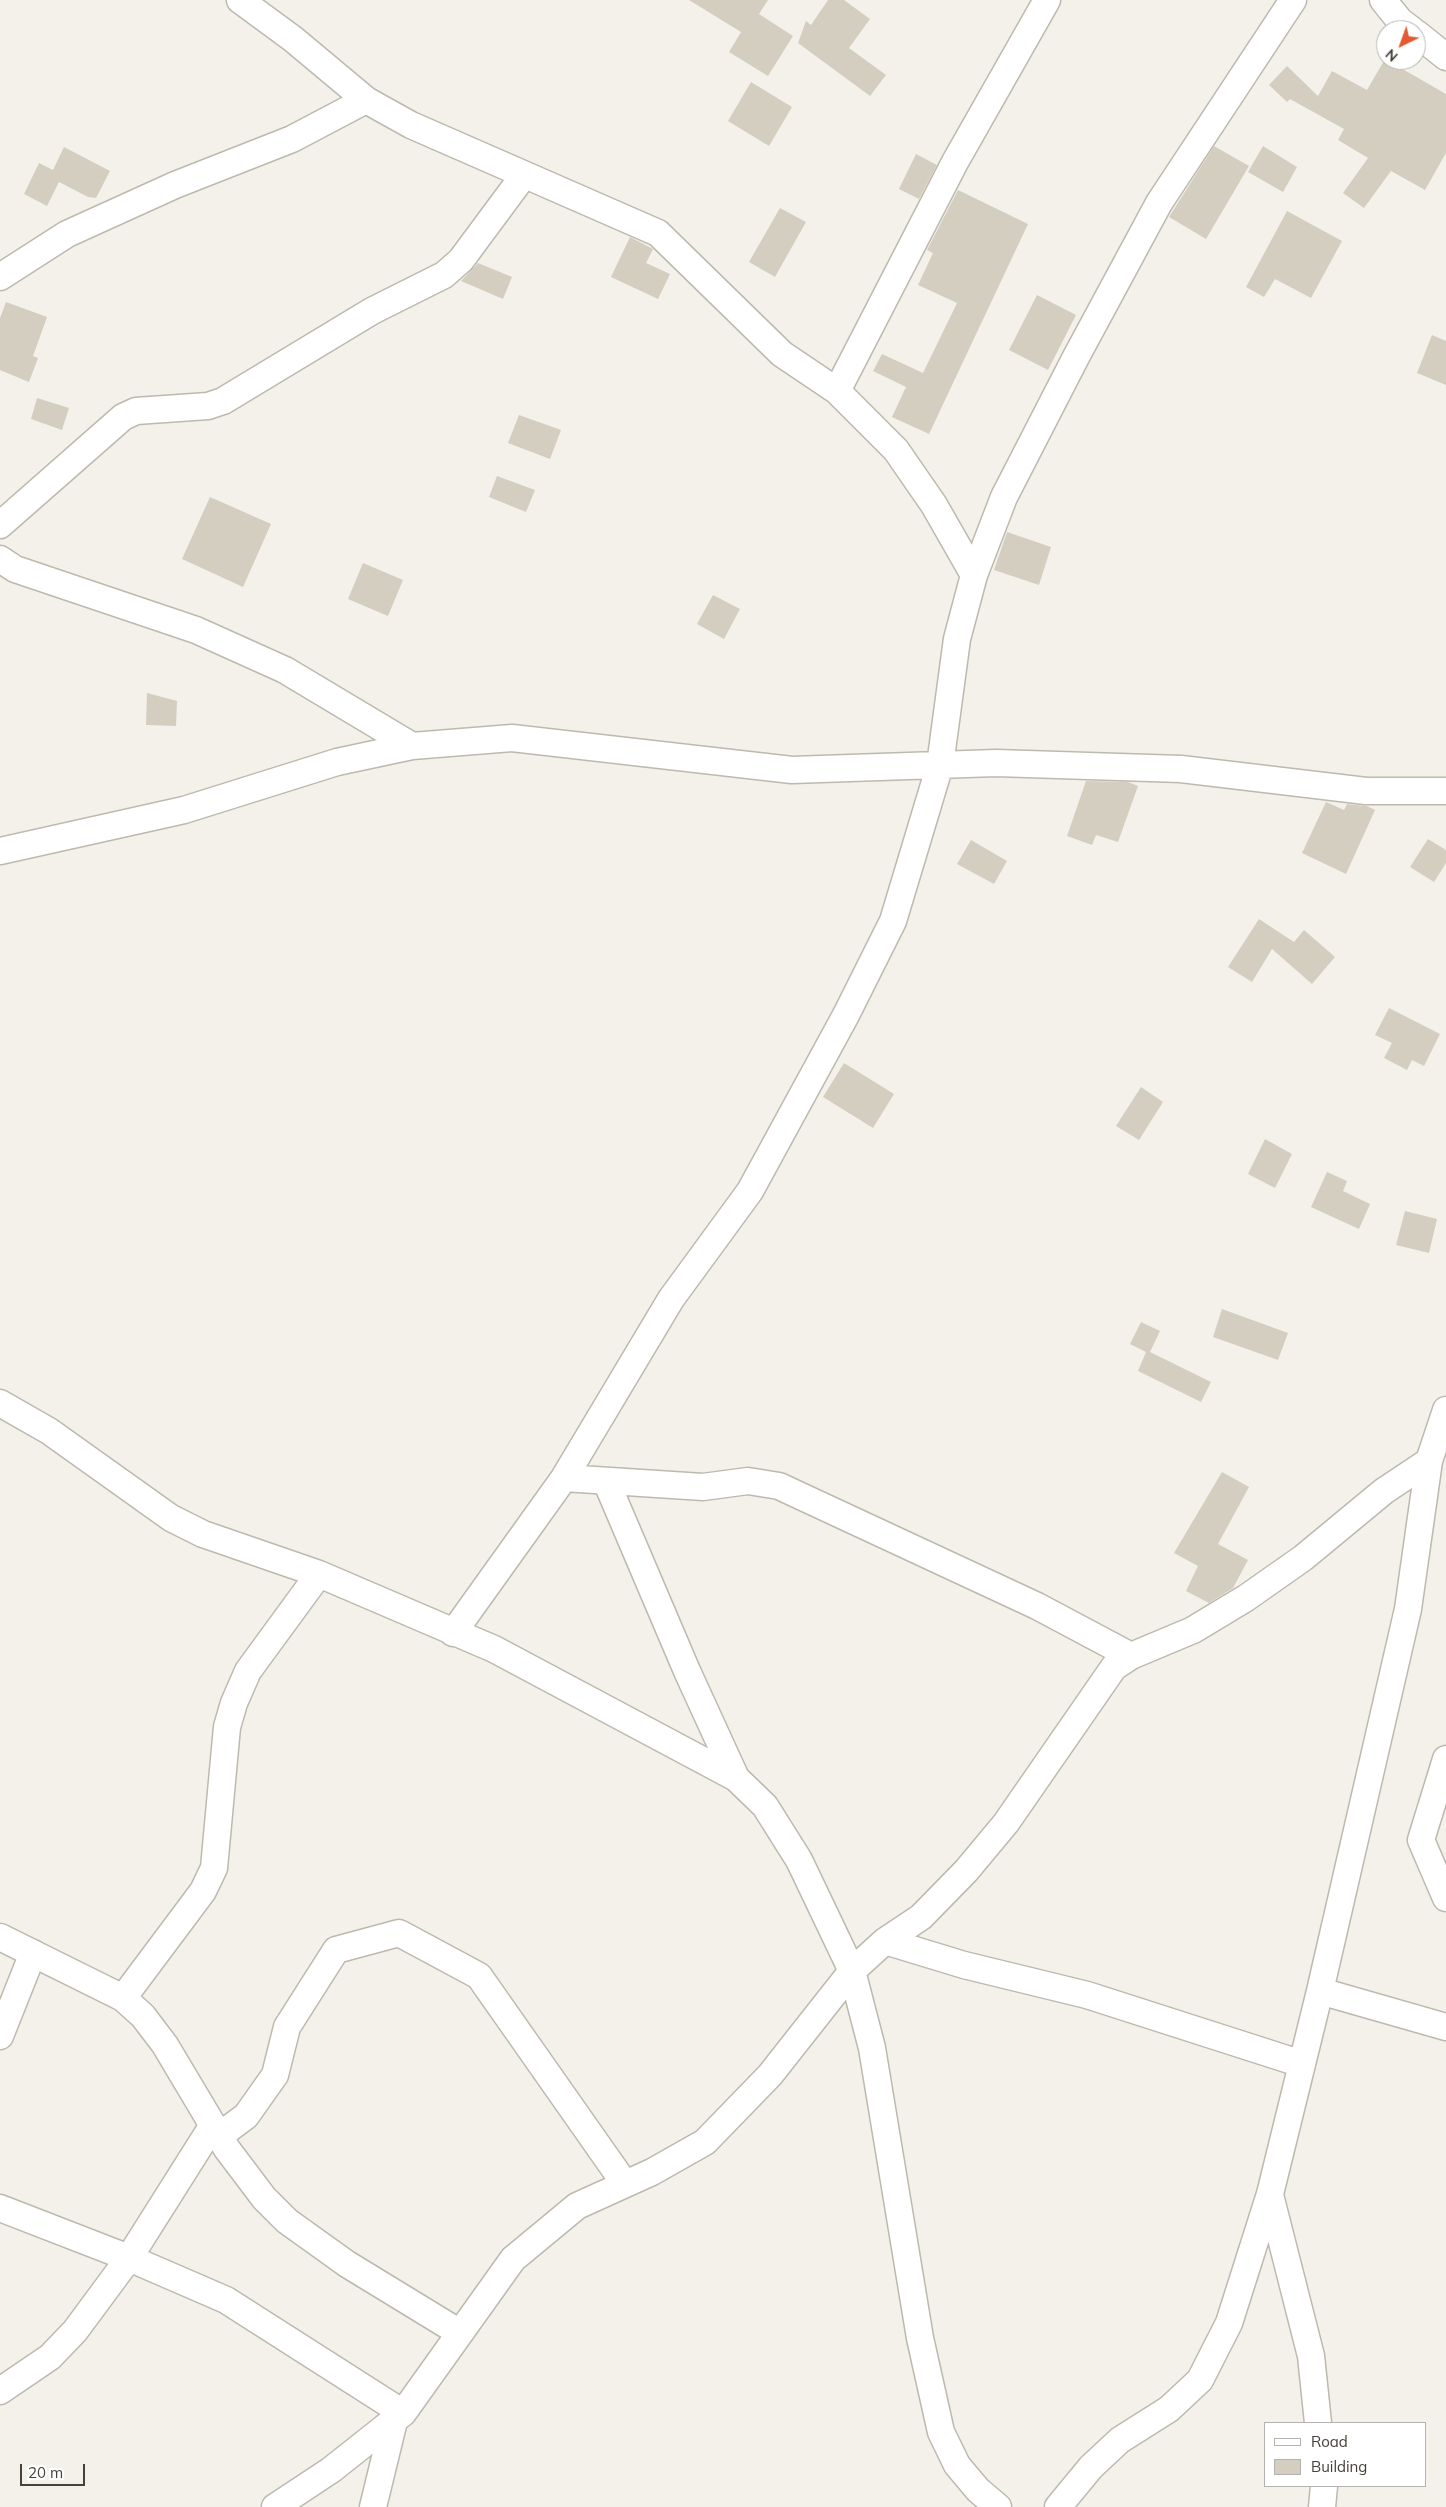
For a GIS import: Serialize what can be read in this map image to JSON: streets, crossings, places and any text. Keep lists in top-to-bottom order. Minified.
{"legend":["Road","Building"],"scale_bar":"20 m","north":"bottom left"}
